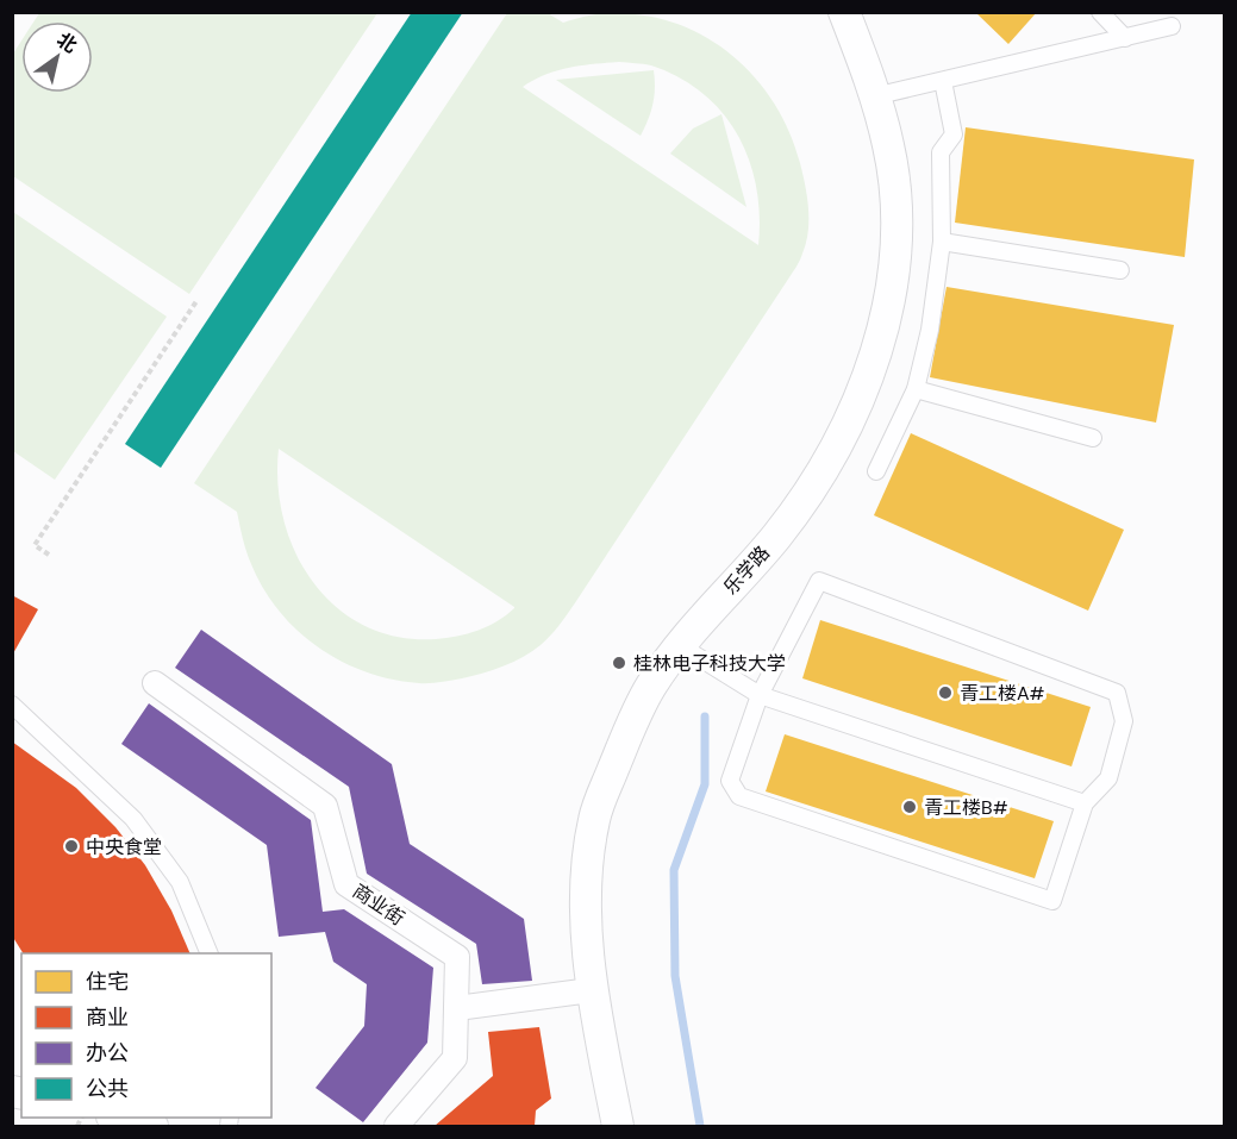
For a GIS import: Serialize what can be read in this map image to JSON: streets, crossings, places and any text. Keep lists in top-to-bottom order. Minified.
{"streets":{"street":["乐学路","商业街"]},"places":["桂林电子科技大学","青工楼A#","青工楼B#","中央食堂"],"legend":["住宅","商业","办公","公共"],"north":"top right"}
